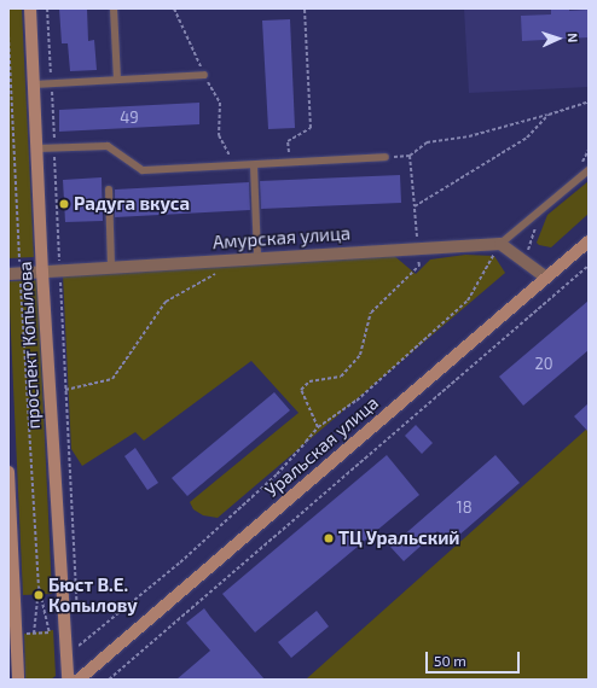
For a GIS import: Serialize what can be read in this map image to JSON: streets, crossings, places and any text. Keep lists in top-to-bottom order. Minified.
{"streets":{"street":["Амурская улица","проспект Копылова","Уральская улица"]},"crossings":[["Амурская улица","проспект Копылова"]],"places":["Радуга вкуса","ТЦ Уральский","Бюст В.Е. Копылову"],"house_numbers":["49","20","18"],"scale_bar":"50 m","north":"right"}
